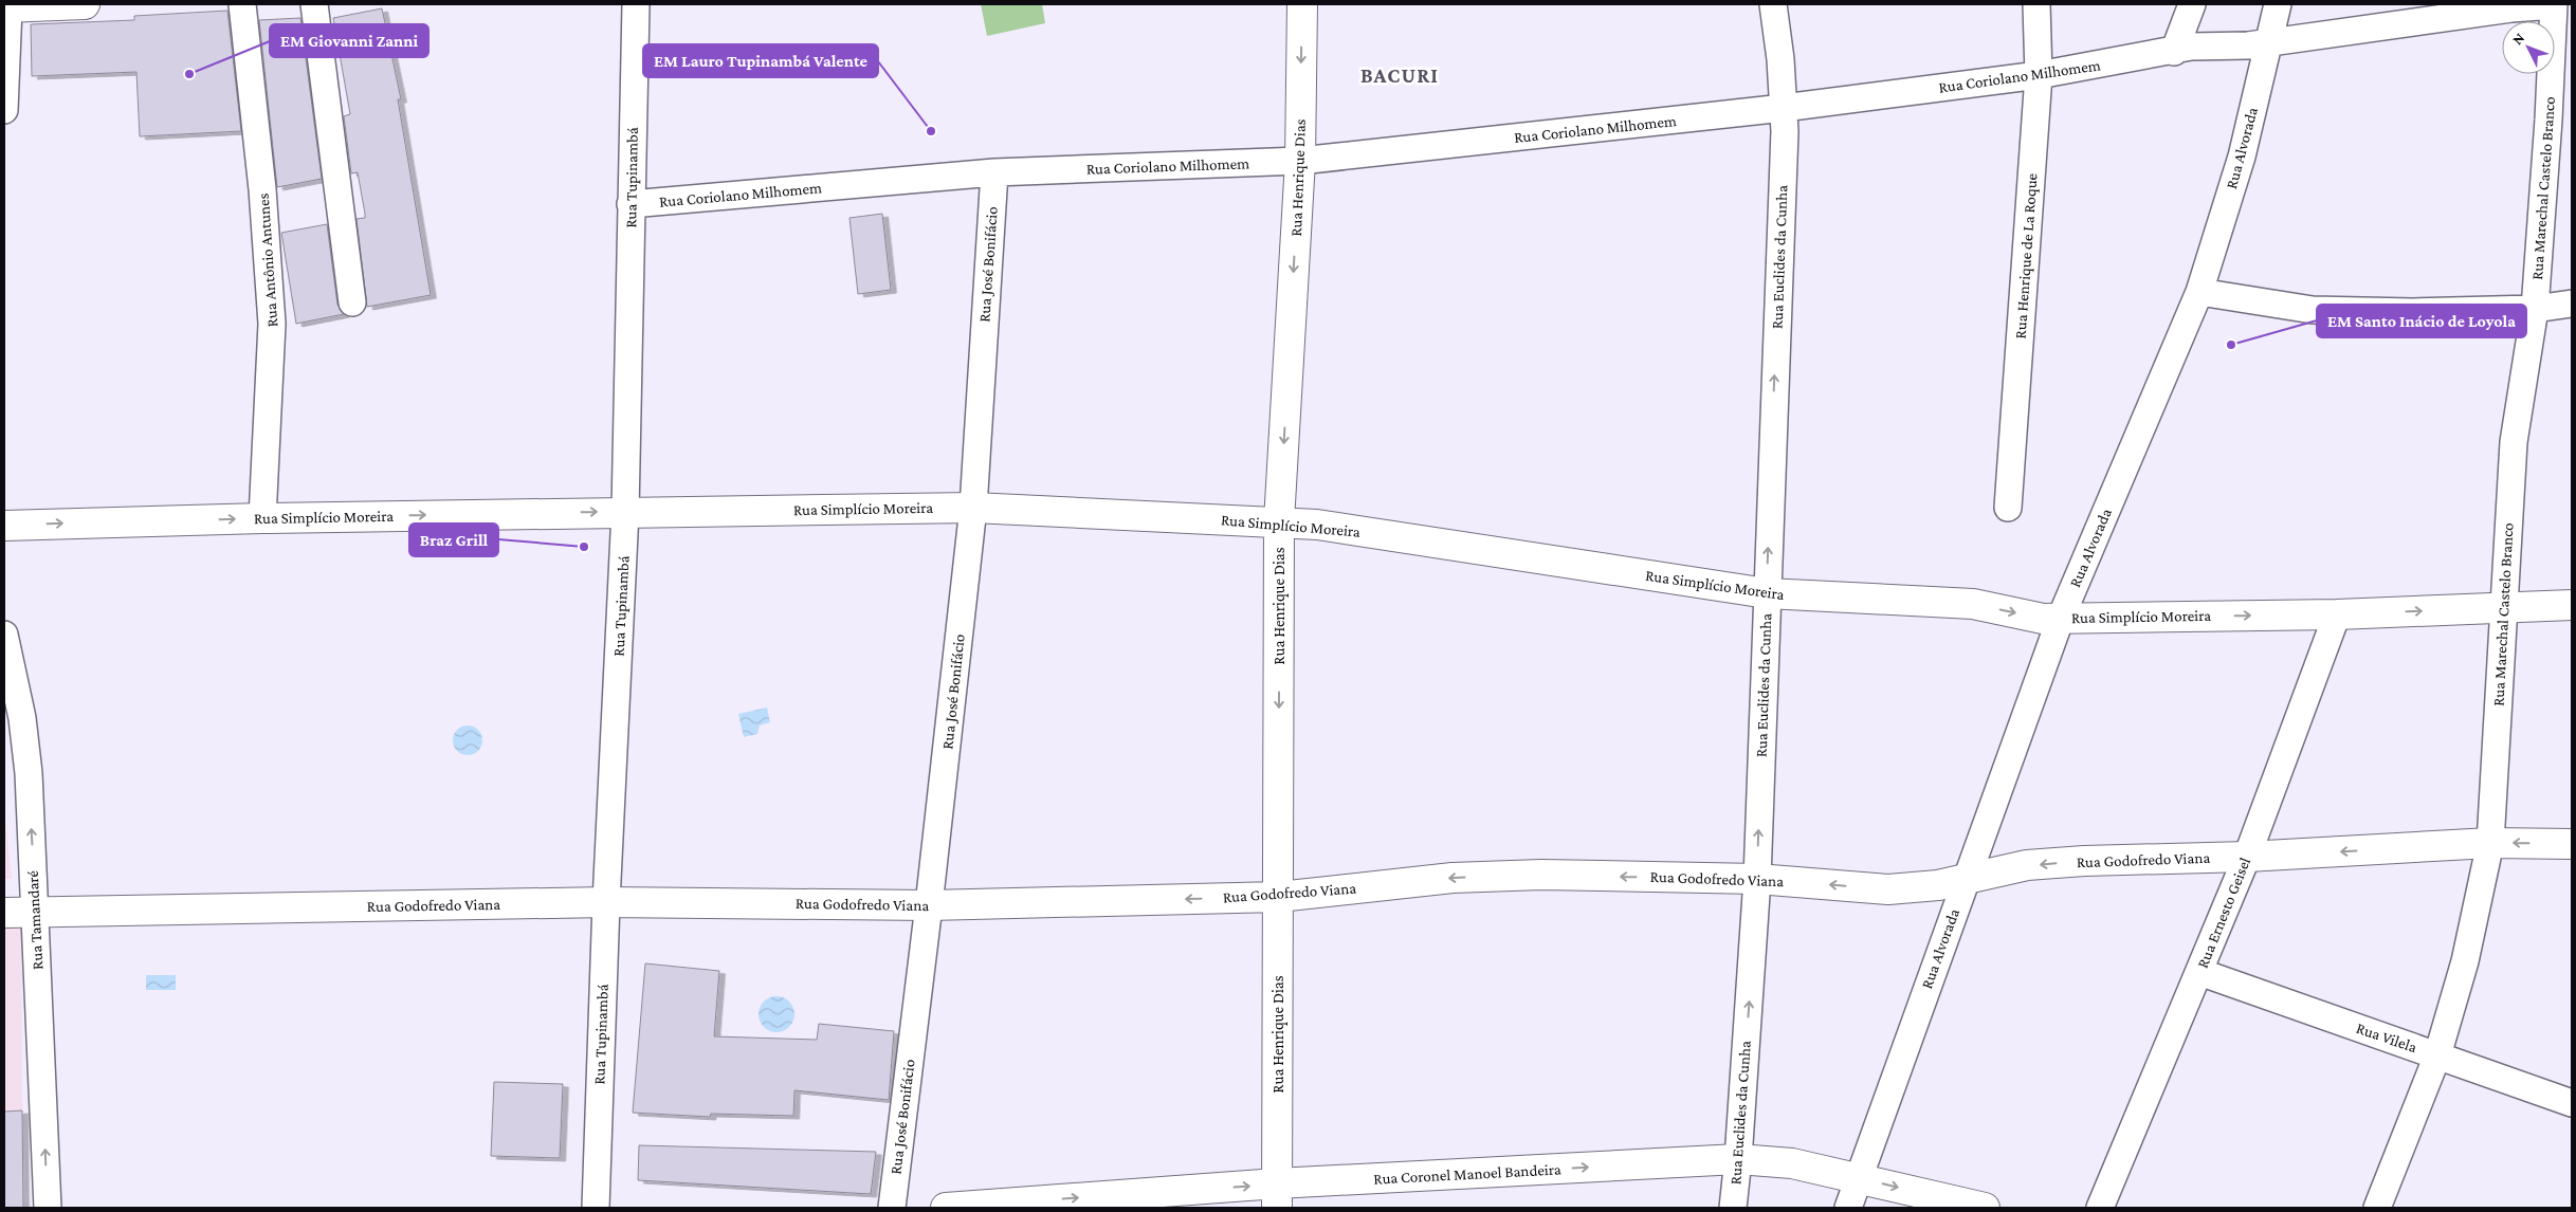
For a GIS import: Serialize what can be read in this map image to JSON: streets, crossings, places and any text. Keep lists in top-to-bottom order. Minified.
{"streets":{"street":["Rua Coriolano Milhomem","Rua Alvorada","Rua Tupinambá","Rua Henrique Dias","Rua Marechal Castelo Branco","Rua Henrique de La Roque","Rua Euclides da Cunha","Rua Antônio Antunes","Rua José Bonifácio","Rua Simplício Moreira","Rua Godofredo Viana","Rua Ernesto Geisel","Rua Tamandaré","Rua Vilela","Rua Coronel Manoel Bandeira"]},"crossings":[["Rua Coriolano Milhomem","Rua Alvorada"],["Rua Coriolano Milhomem","Rua Tupinambá"],["Rua Coriolano Milhomem","Rua Henrique Dias"],["Rua Coriolano Milhomem","Rua Marechal Castelo Branco"],["Rua Coriolano Milhomem","Rua Henrique de La Roque"],["Rua Coriolano Milhomem","Rua Euclides da Cunha"],["Rua Coriolano Milhomem","Rua José Bonifácio"],["Rua Alvorada","Rua Simplício Moreira"],["Rua Alvorada","Rua Godofredo Viana"],["Rua Alvorada","Rua Coronel Manoel Bandeira"],["Rua Tupinambá","Rua Simplício Moreira"],["Rua Tupinambá","Rua Godofredo Viana"],["Rua Henrique Dias","Rua Simplício Moreira"],["Rua Henrique Dias","Rua Godofredo Viana"],["Rua Henrique Dias","Rua Coronel Manoel Bandeira"],["Rua Marechal Castelo Branco","Rua Simplício Moreira"],["Rua Marechal Castelo Branco","Rua Godofredo Viana"],["Rua Marechal Castelo Branco","Rua Vilela"],["Rua Euclides da Cunha","Rua Simplício Moreira"],["Rua Euclides da Cunha","Rua Godofredo Viana"],["Rua Euclides da Cunha","Rua Coronel Manoel Bandeira"],["Rua Antônio Antunes","Rua Simplício Moreira"],["Rua José Bonifácio","Rua Simplício Moreira"],["Rua José Bonifácio","Rua Godofredo Viana"],["Rua Simplício Moreira","Rua Ernesto Geisel"],["Rua Godofredo Viana","Rua Ernesto Geisel"],["Rua Godofredo Viana","Rua Tamandaré"],["Rua Ernesto Geisel","Rua Vilela"]],"one_way":["Rua Henrique Dias","Rua Euclides da Cunha","Rua Simplício Moreira","Rua Godofredo Viana","Rua Tamandaré","Rua Coronel Manoel Bandeira"],"districts":["BACURI"],"places":["EM Giovanni Zanni","EM Lauro Tupinambá Valente","EM Santo Inácio de Loyola","Braz Grill"],"north":"top left"}
